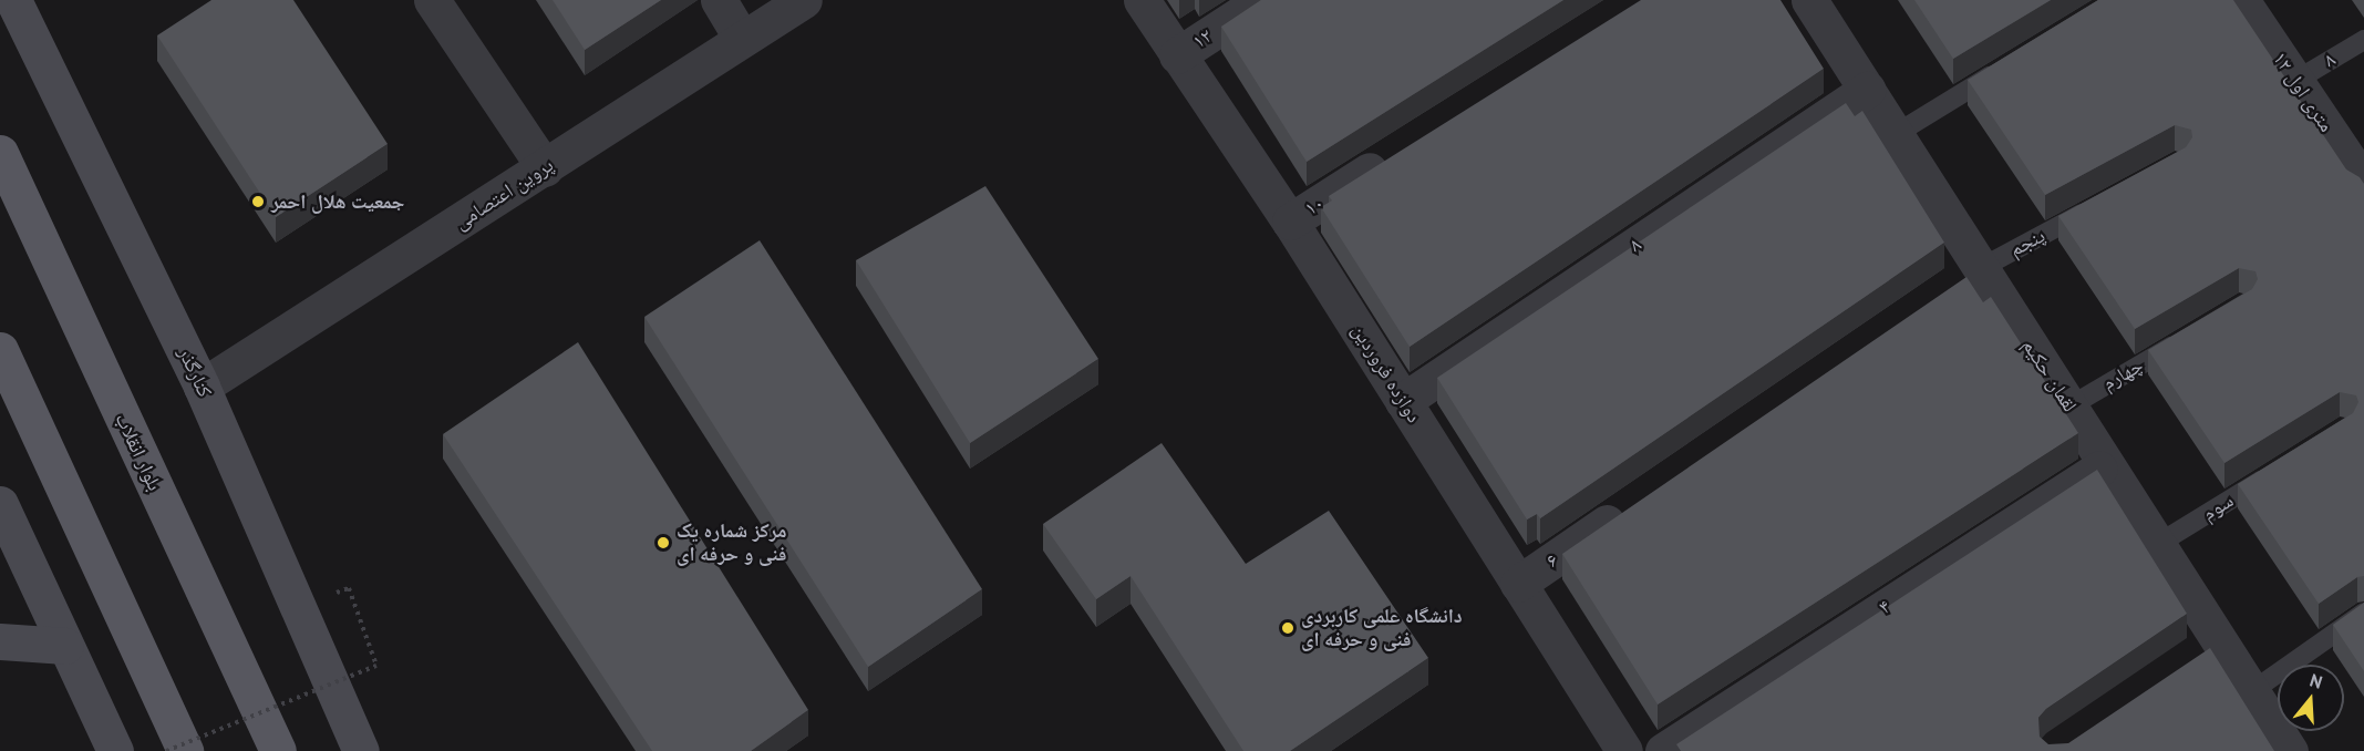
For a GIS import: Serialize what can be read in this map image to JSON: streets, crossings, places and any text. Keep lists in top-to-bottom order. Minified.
{"streets":{"main road":["کنارگذر","بلوار انقلاب"],"street":["۱۲","۸","۱۲ متری اول","پروین اعتصامی","۱۰","دوازده فروردین","لقمان حکیم","۶","۴"],"lane":["پنجم","چهارم","سوم"]},"crossings":[["۱۲","دوازده فروردین"],["۸","۱۲ متری اول"],["۸","دوازده فروردین"],["۸","لقمان حکیم"],["پروین اعتصامی","کنارگذر"],["۱۰","دوازده فروردین"],["پنجم","لقمان حکیم"],["دوازده فروردین","۶"],["چهارم","لقمان حکیم"],["لقمان حکیم","سوم"],["لقمان حکیم","۴"]],"places":["جمعیت هلال احمر","مرکز شماره یک فنی و حرفه ای","دانشگاه علمی کاربردی فنی و حرفه ای"],"north":"top"}
